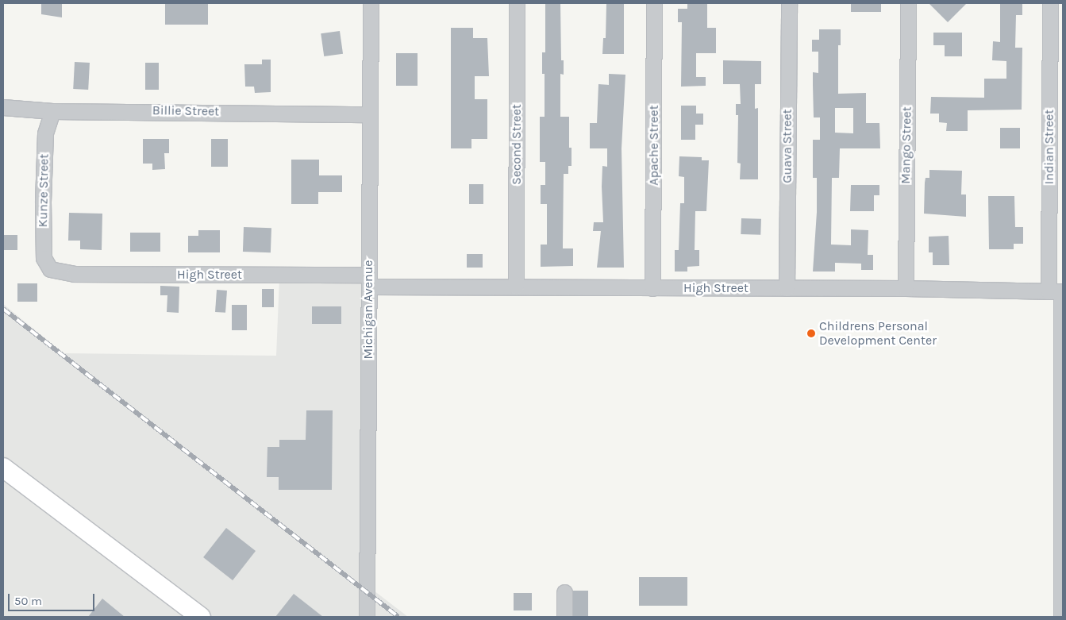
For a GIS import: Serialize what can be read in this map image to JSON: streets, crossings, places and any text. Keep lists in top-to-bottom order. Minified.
{"streets":{"street":["Billie Street","Second Street","Apache Street","Mango Street","Guava Street","Indian Street","Kunze Street","High Street","Michigan Avenue"]},"crossings":[["Billie Street","Kunze Street"],["Billie Street","Michigan Avenue"],["Second Street","High Street"],["Apache Street","High Street"],["Mango Street","High Street"],["Guava Street","High Street"],["Indian Street","High Street"],["Kunze Street","High Street"],["High Street","Michigan Avenue"]],"places":["Childrens Personal Development Center"],"scale_bar":"50 m"}
